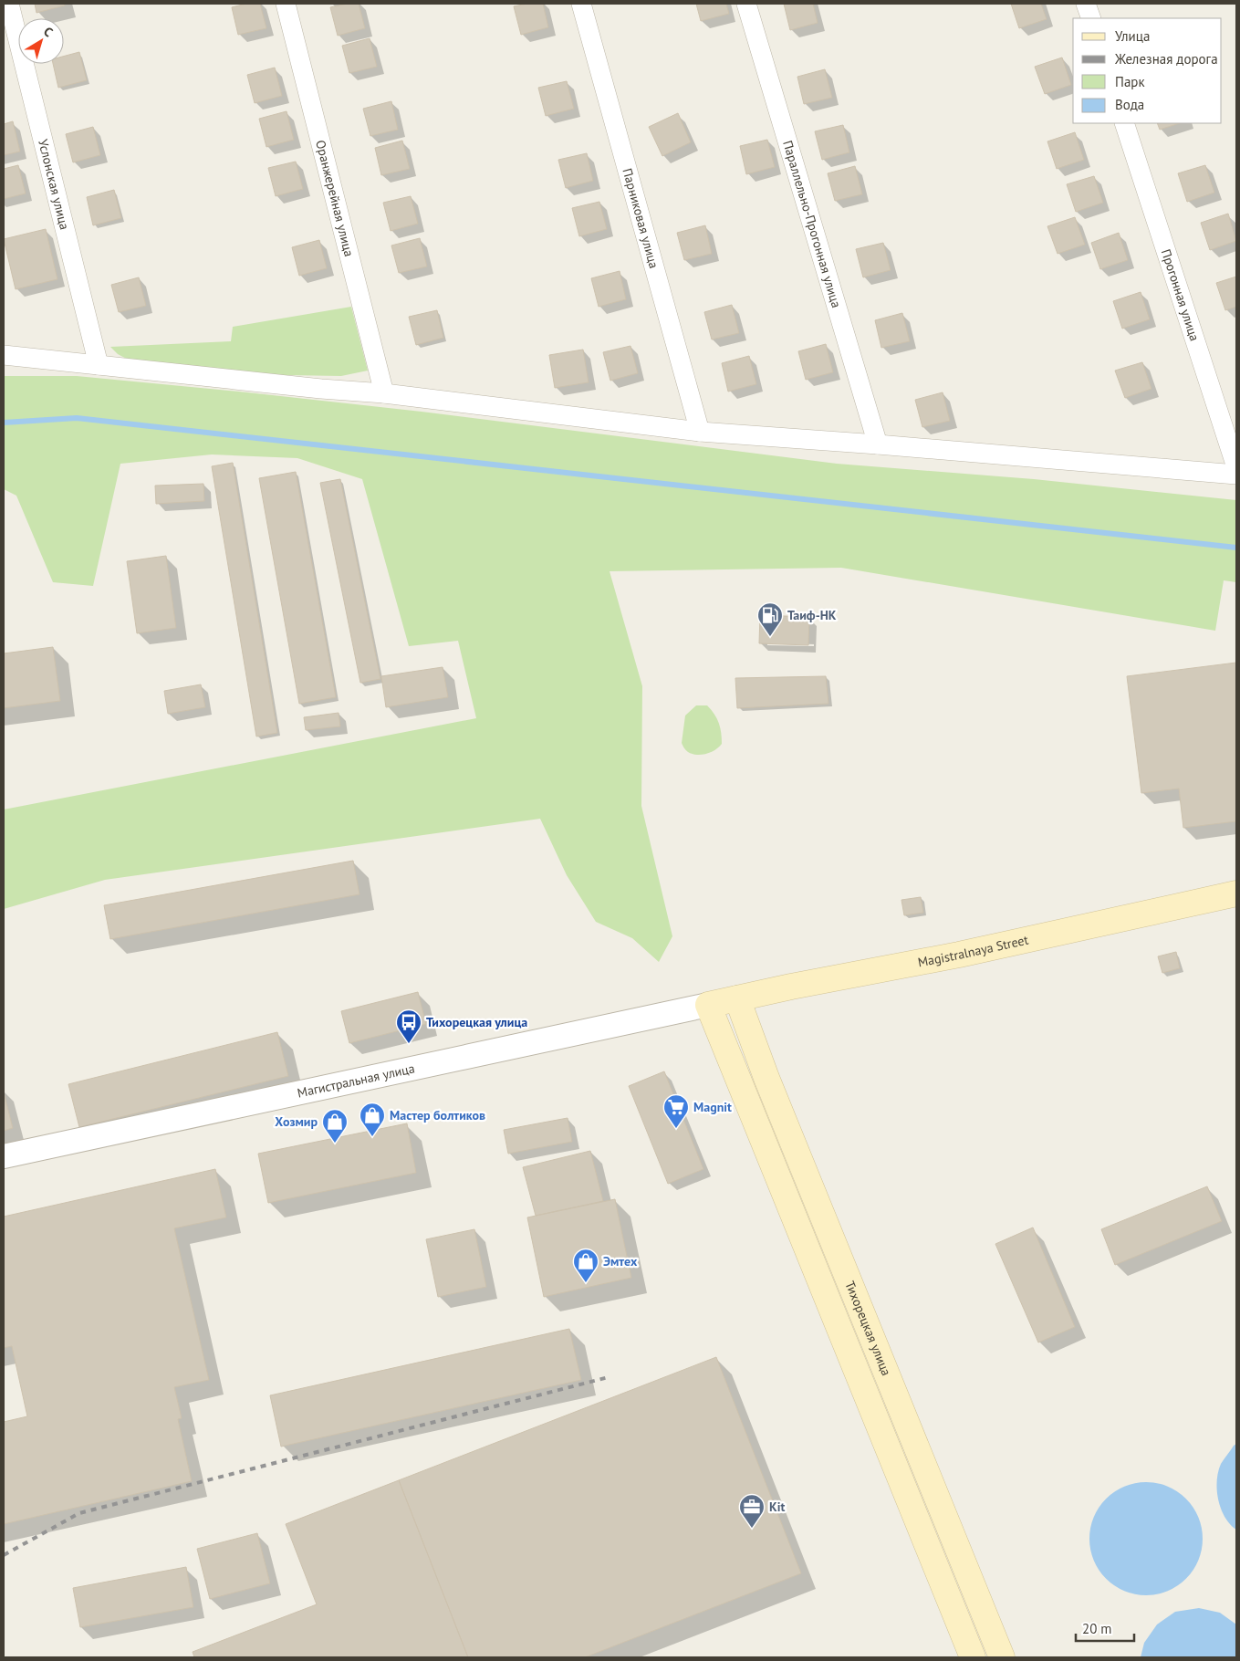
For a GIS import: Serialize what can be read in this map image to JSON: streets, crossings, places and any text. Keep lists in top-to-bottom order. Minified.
{"streets":{"main road":["Magistralnaya Street","Тихорецкая улица"],"street":["Услонская улица","Оранжерейная улица","Парниковая улица","Параллельно-Прогонная улица","Прогонная улица","Магистральная улица"]},"crossings":[["Magistralnaya Street","Магистральная улица"],["Magistralnaya Street","Тихорецкая улица"]],"places":{"fuel station":["Таиф-НК"],"bus stop":["Тихорецкая улица"],"supermarket":["Magnit"],"shop":["Мастер болтиков","Хозмир","Эмтех"],"office":["Kit"]},"legend":["Улица","Железная дорога","Парк","Вода"],"scale_bar":"20 m","north":"top right"}
